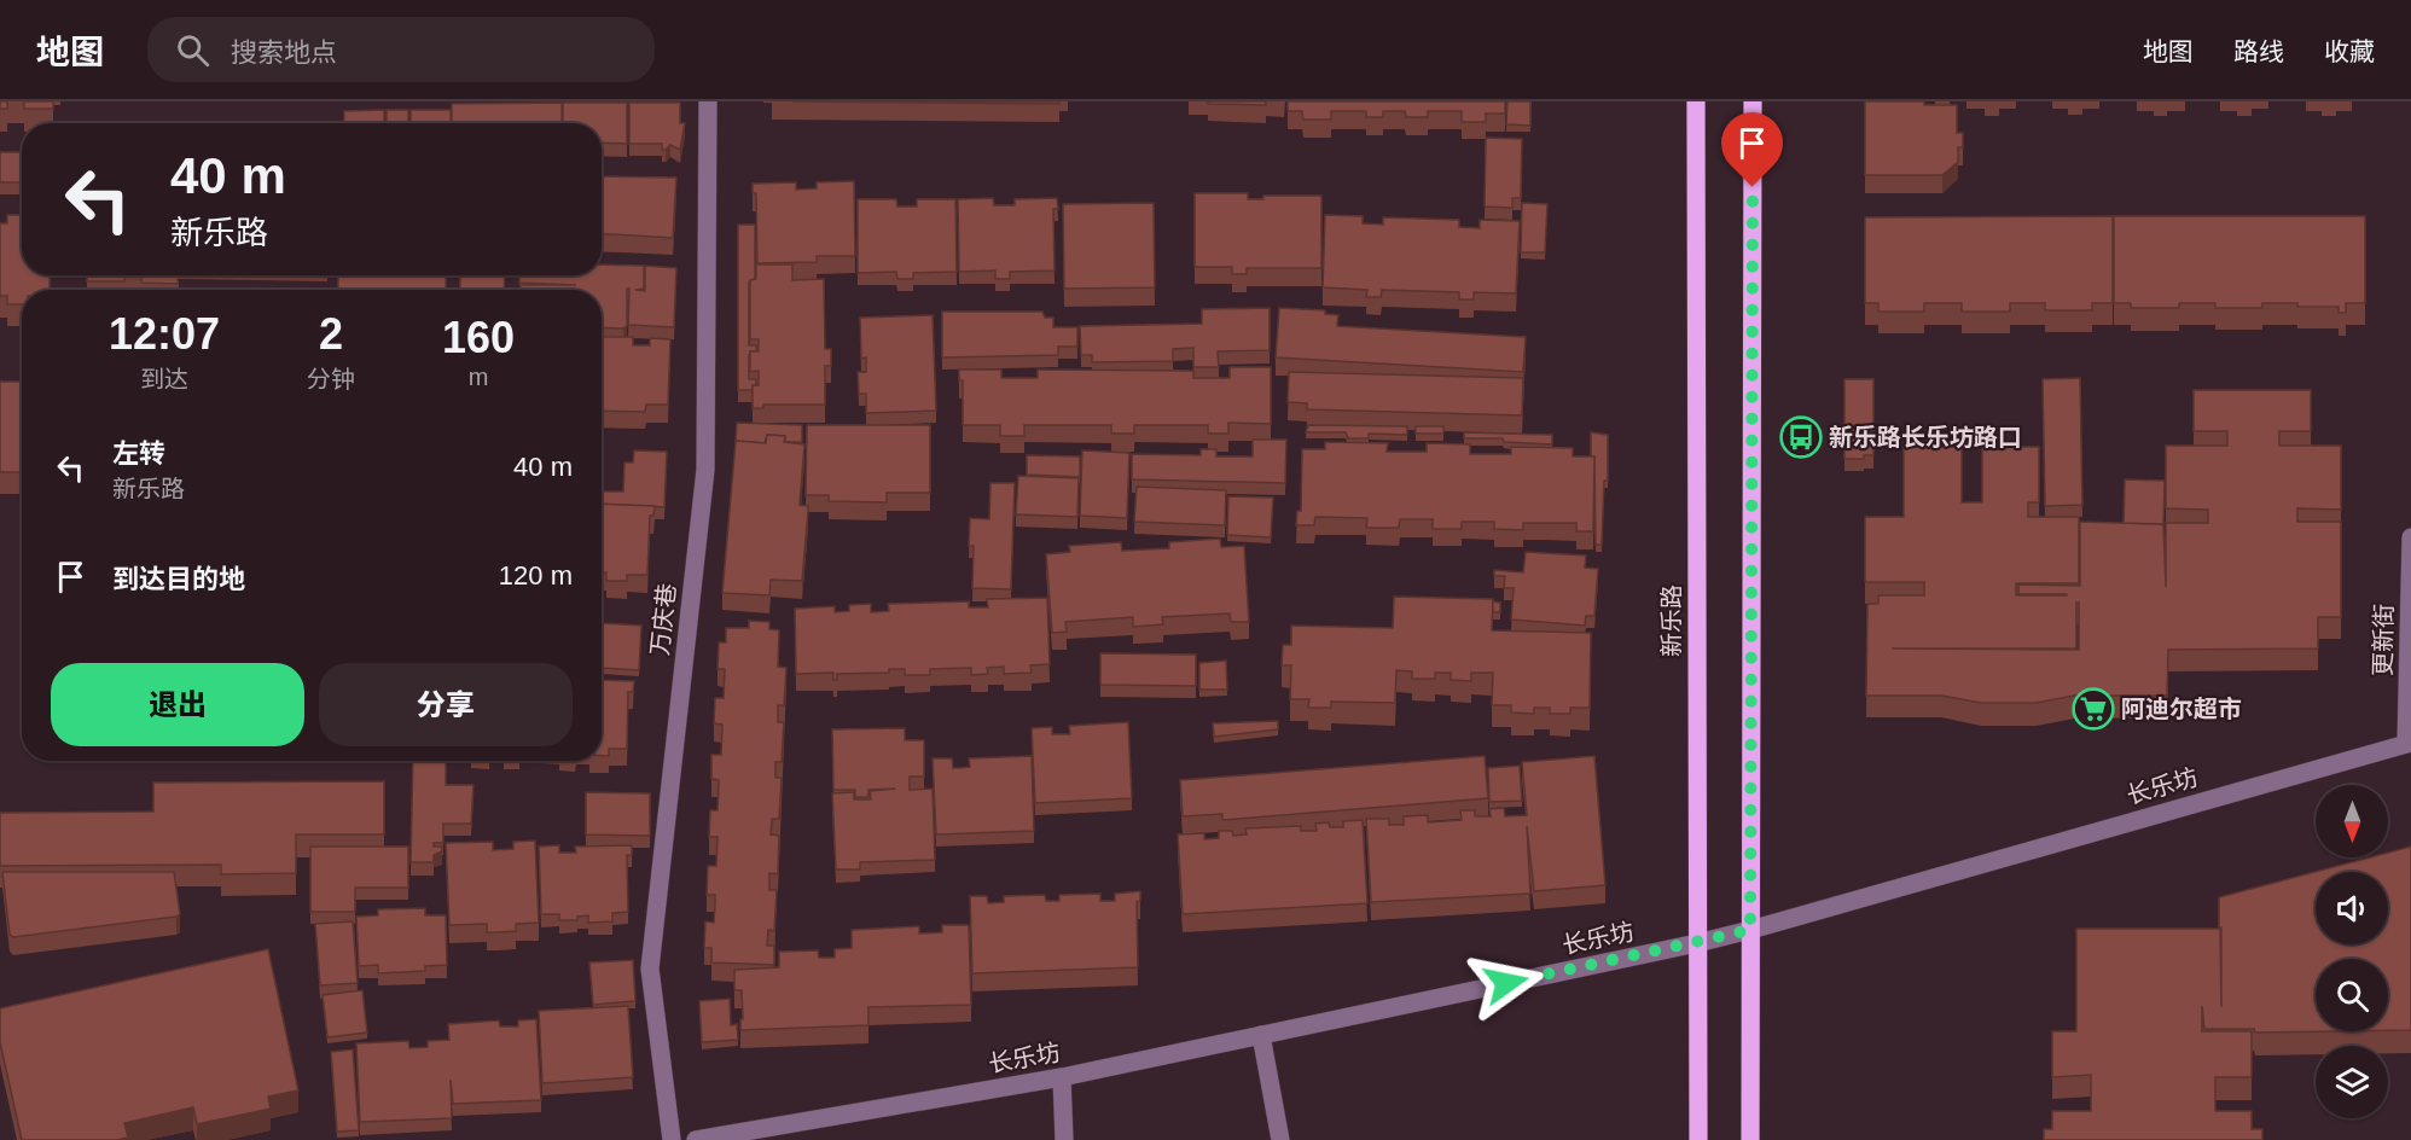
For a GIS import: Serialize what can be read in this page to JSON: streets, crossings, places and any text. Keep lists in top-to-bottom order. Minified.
{"streets":{"main road":["新乐路"],"street":["万庆巷","更新街","长乐坊"]},"crossings":[["新乐路","长乐坊"],["更新街","长乐坊"]],"places":{"bus stop":["新乐路长乐坊路口"],"supermarket":["阿迪尔超市"]},"north":"bottom","page":{"header":"地图","search":"搜索地点","nav":["地图","路线","收藏"],"turn":["40 m","新乐路"],"eta":["12:07","到达","2","分钟","160","m"],"list":[{"name":"左转","note":"新乐路","value":"40 m"},{"name":"到达目的地","value":"120 m"}],"buttons":["退出","分享"]}}
